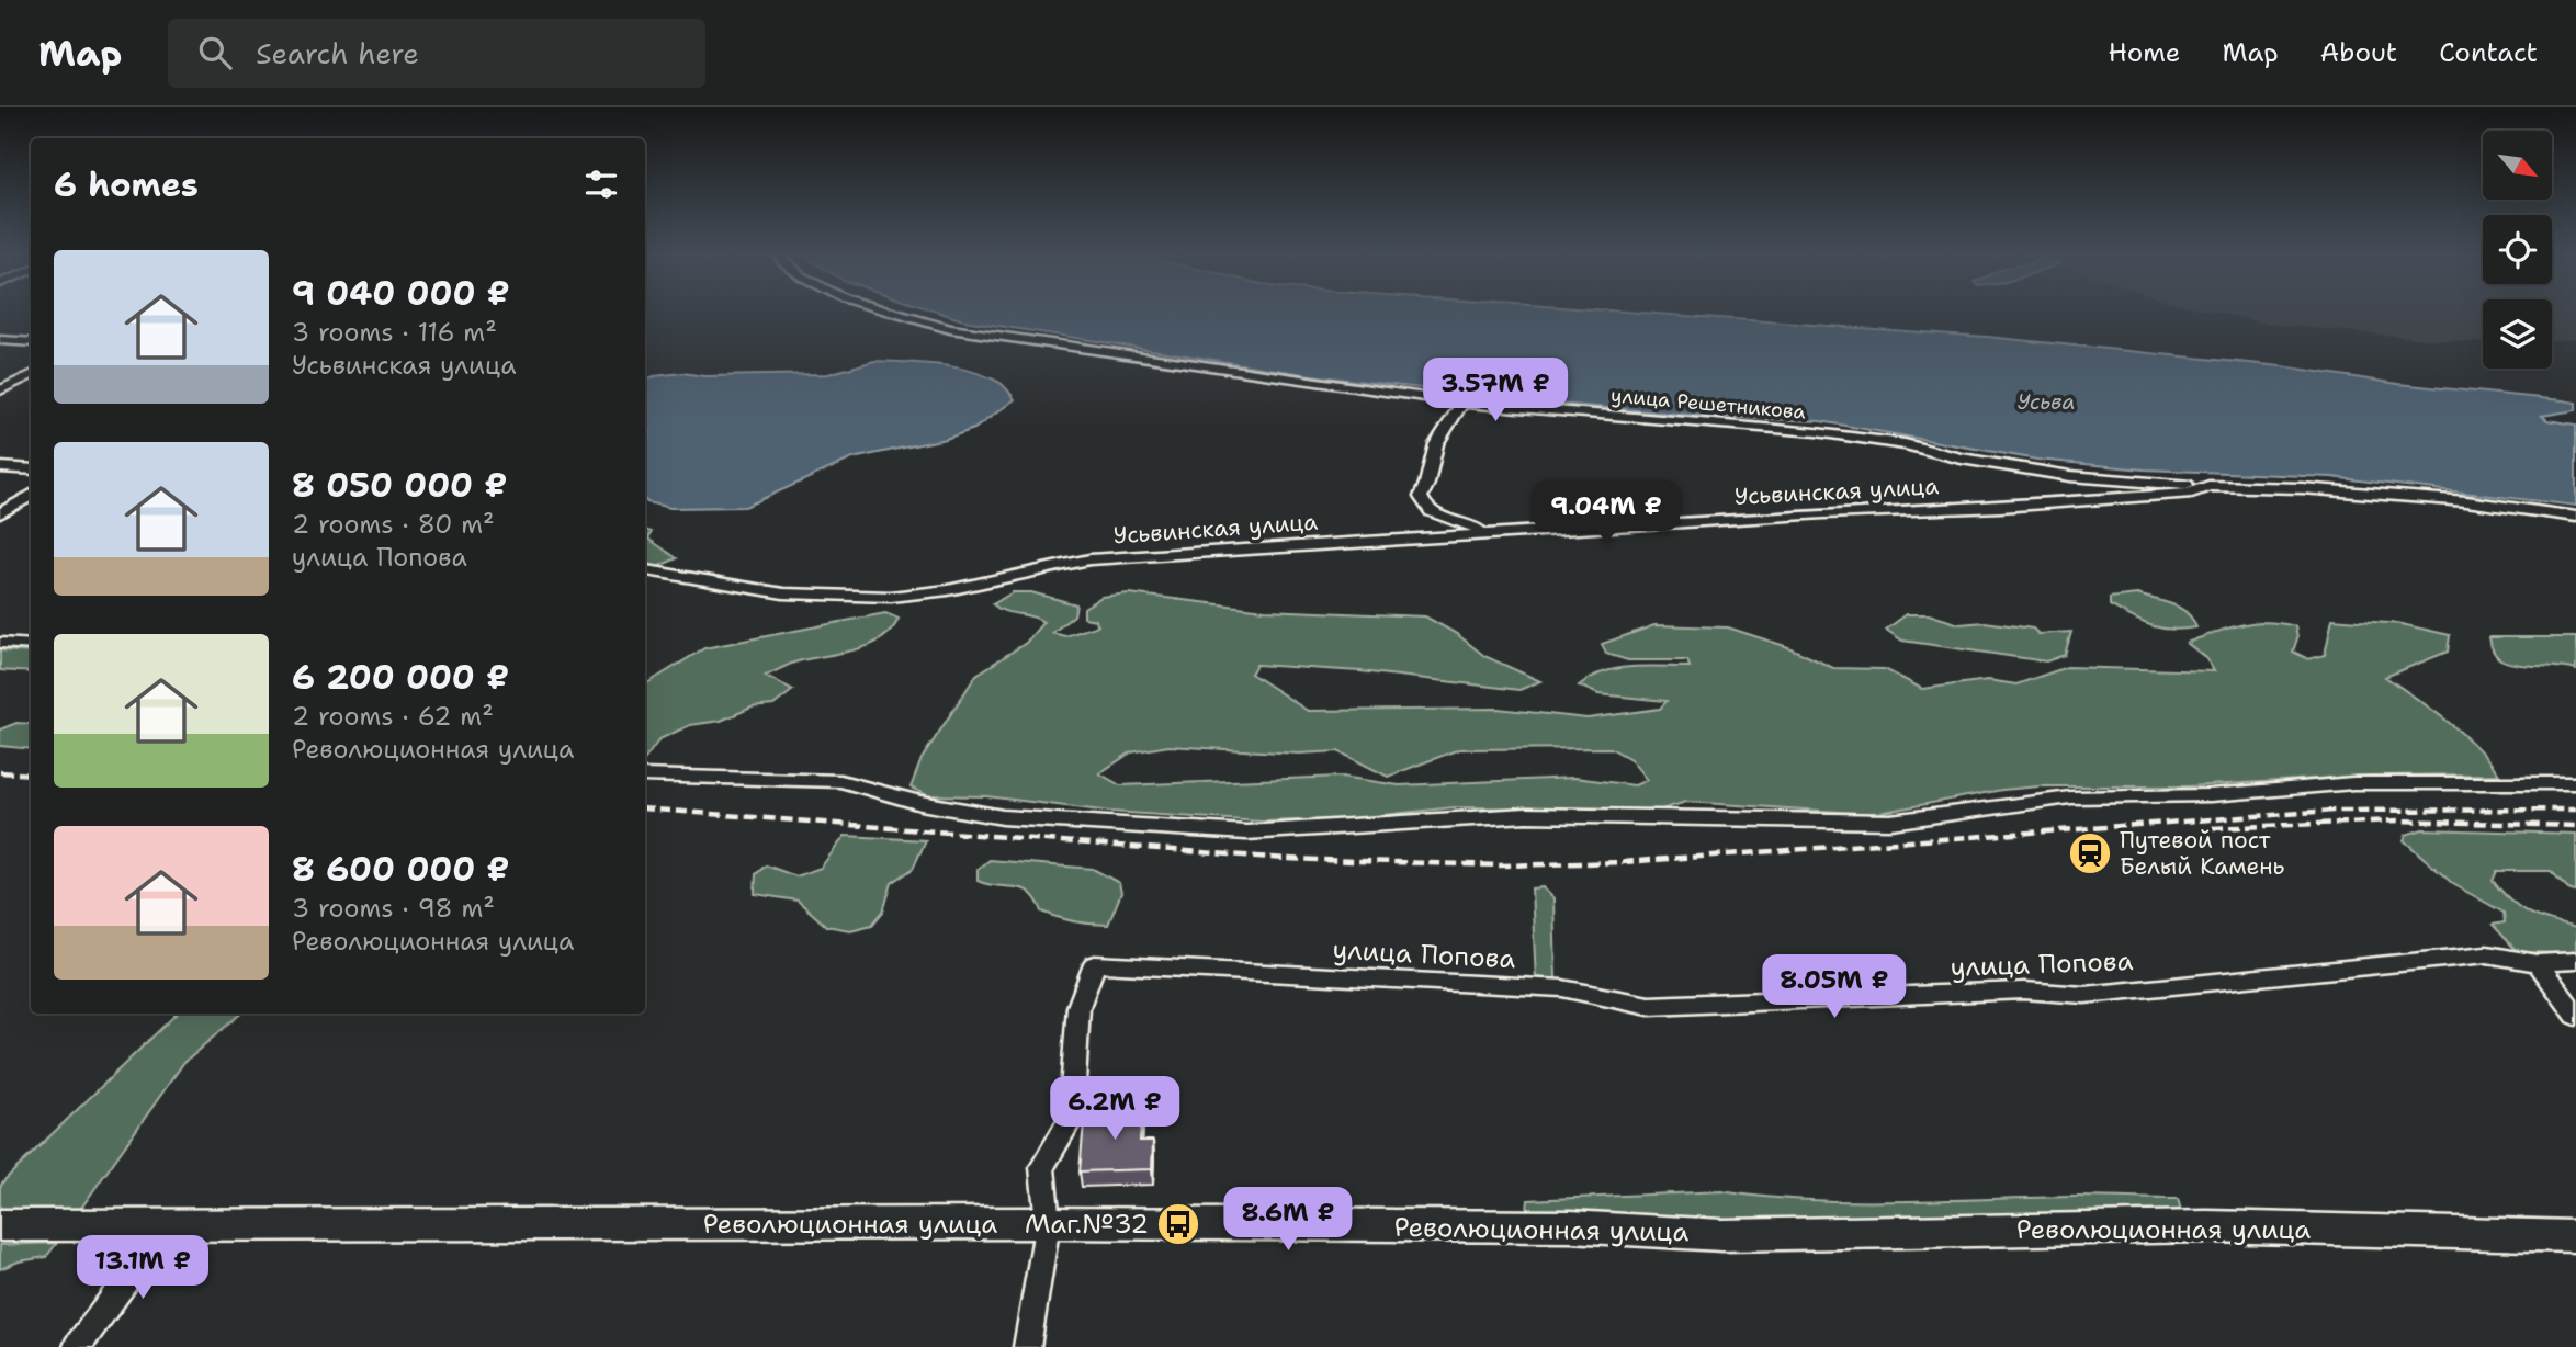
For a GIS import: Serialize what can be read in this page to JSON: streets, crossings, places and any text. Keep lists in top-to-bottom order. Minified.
{"streets":{"street":["улица Решетникова","Усьвинская улица","улица Попова","Революционная улица"]},"crossings":[["улица Решетникова","Усьвинская улица"],["улица Попова","Революционная улица"]],"water":["Усьва"],"places":{"station":["Путевой пост Белый Камень"],"bus stop":["Маг.№32"]},"north":"bottom right","page":{"header":"Map","search":"Search here","nav":["Home","Map","About","Contact"],"heading":"6 homes","list":[{"name":"9 040 000 ₽","note":"3 rooms · 116 m² · Усьвинская улица"},{"name":"8 050 000 ₽","note":"2 rooms · 80 m² · улица Попова"},{"name":"6 200 000 ₽","note":"2 rooms · 62 m² · Революционная улица"},{"name":"8 600 000 ₽","note":"3 rooms · 98 m² · Революционная улица"}],"price":["3.57M ₽","9.04M ₽","8.05M ₽","6.2M ₽","8.6M ₽","13.1M ₽"]}}
